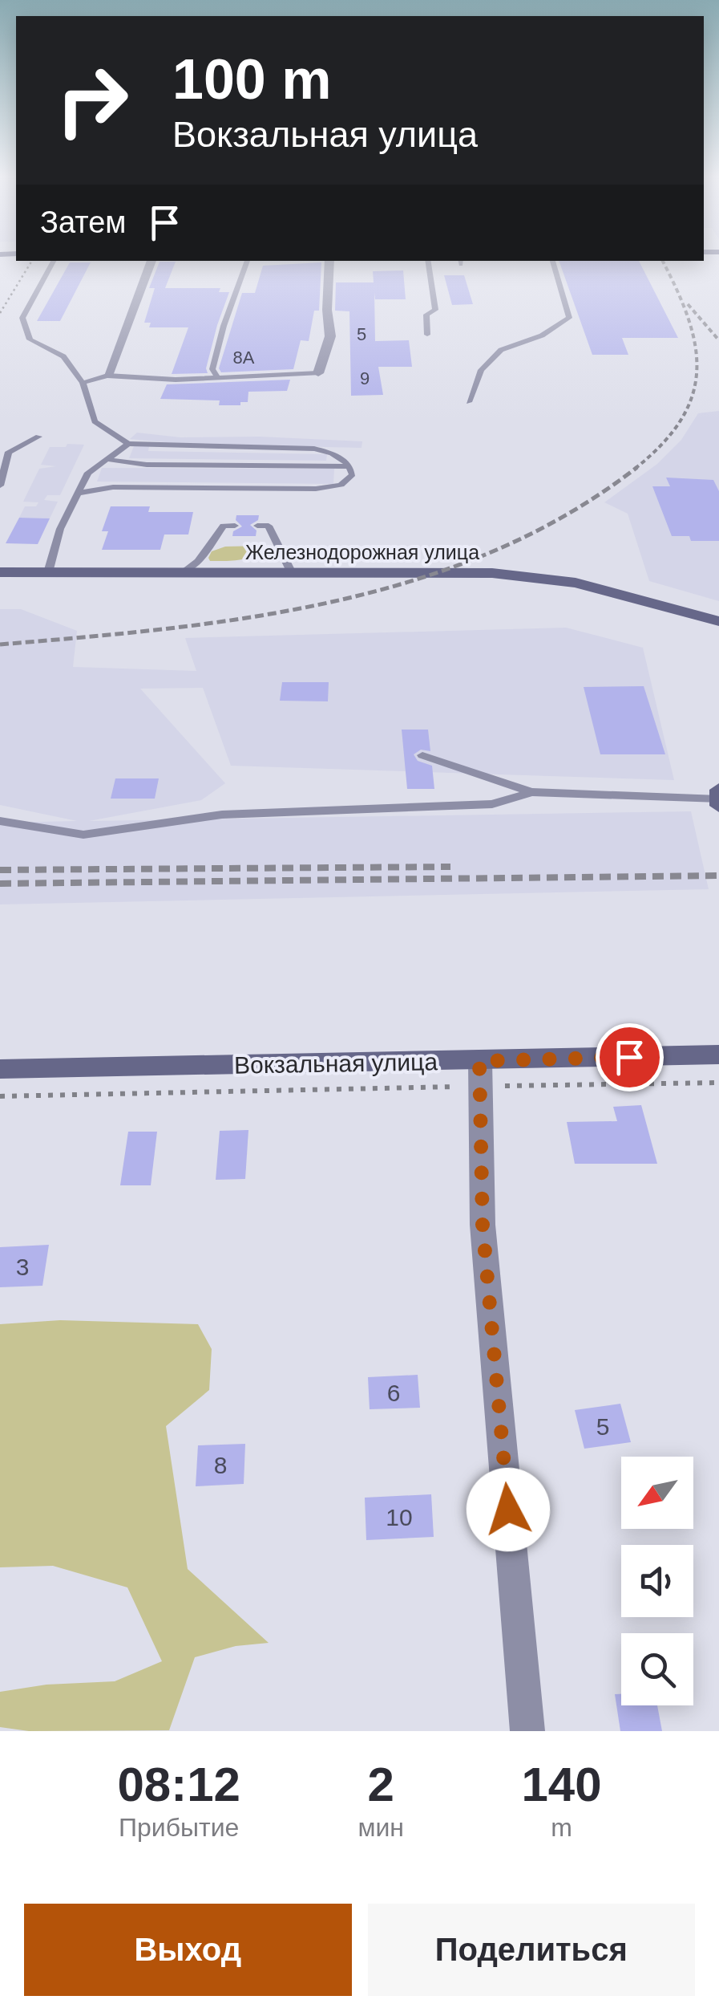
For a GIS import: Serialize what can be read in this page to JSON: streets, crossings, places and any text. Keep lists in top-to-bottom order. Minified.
{"streets":{"main road":["Железнодорожная улица","Вокзальная улица"]},"house_numbers":["5","8А","9","3","6","5","8","10"],"north":"bottom left","page":{"turn":["100 m","Вокзальная улица"],"then":"Затем","eta":["08:12","Прибытие","2","мин","140","m"],"buttons":["Выход","Поделиться"]}}
